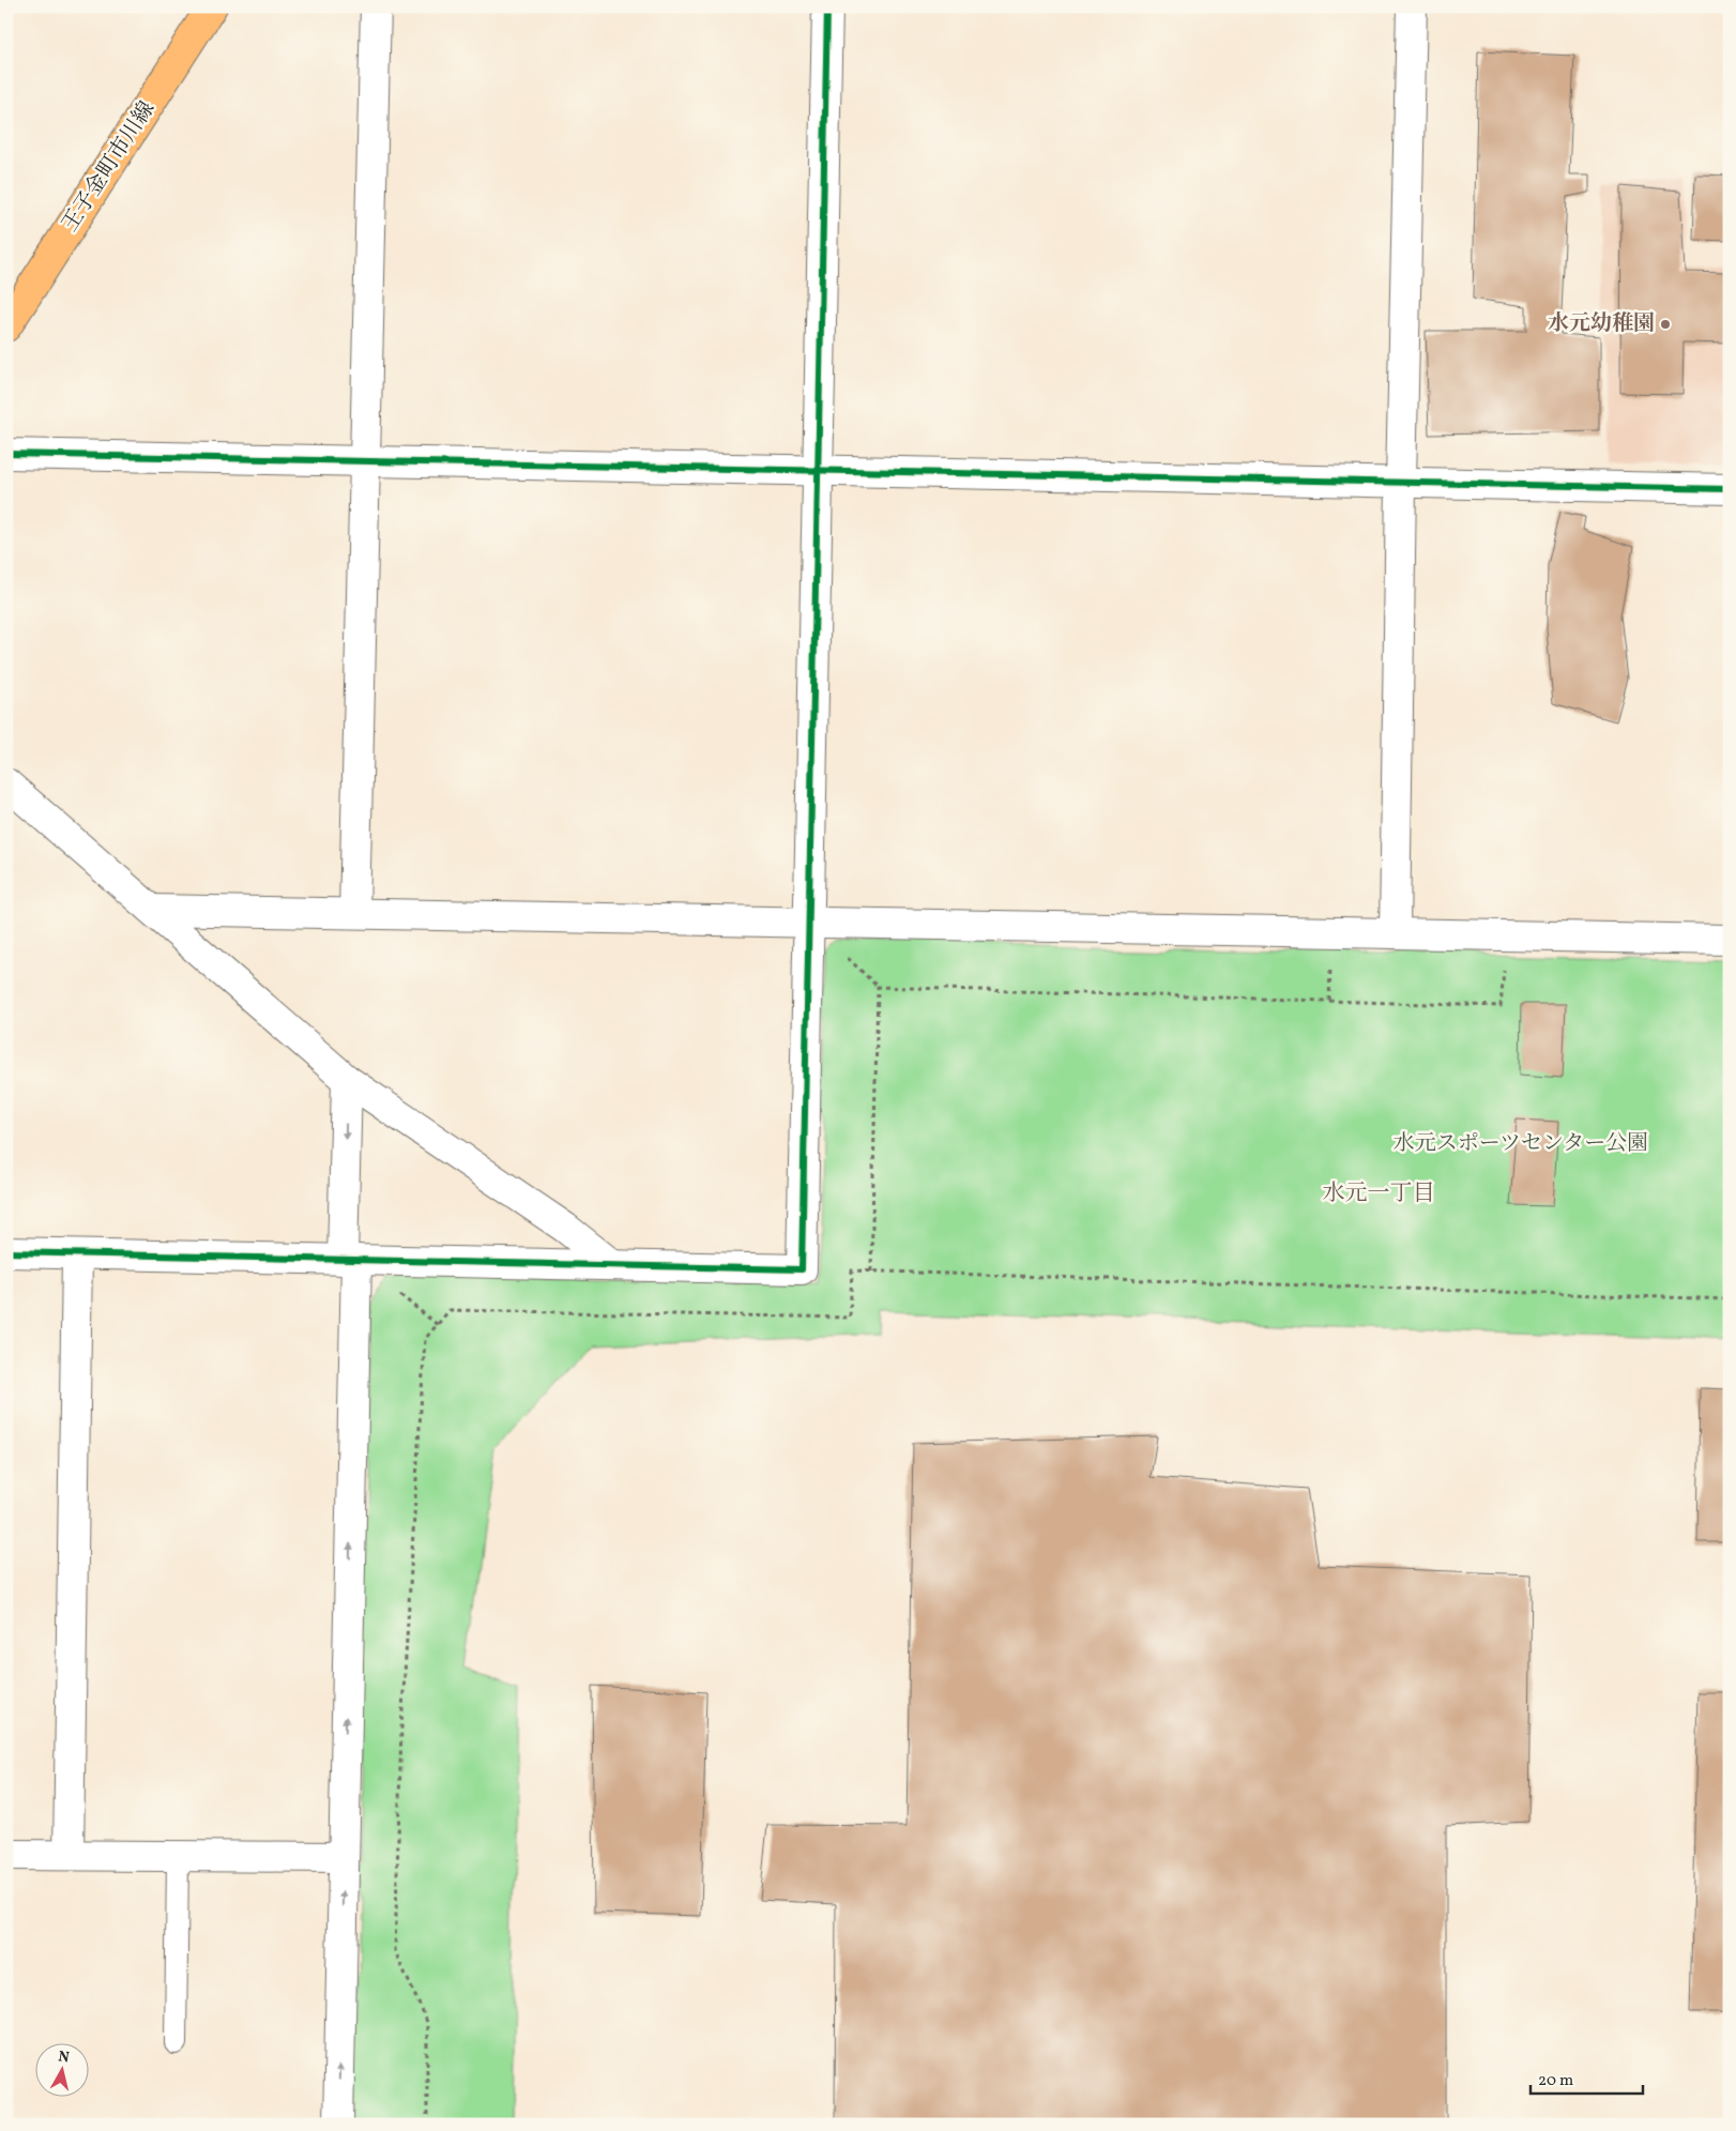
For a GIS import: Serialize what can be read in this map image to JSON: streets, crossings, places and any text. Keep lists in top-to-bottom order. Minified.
{"streets":{"main road":["王子金町市川線"]},"districts":["水元一丁目"],"parks":["水元スポーツセンター公園"],"places":["水元幼稚園"],"scale_bar":"20 m","north":"top"}
